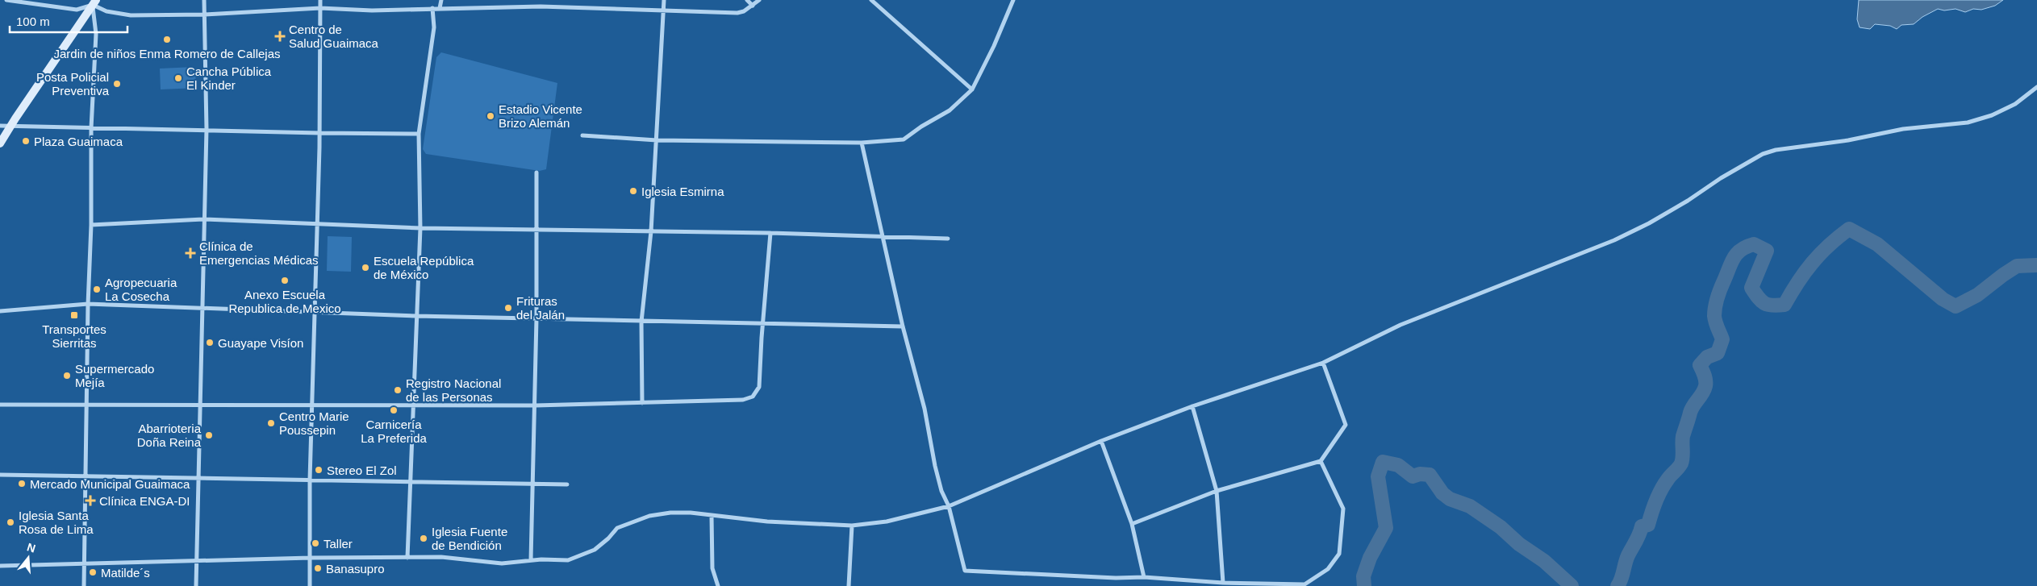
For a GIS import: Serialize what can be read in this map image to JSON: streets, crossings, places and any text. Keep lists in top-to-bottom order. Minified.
{"places":{"health":["Centro de Salud Guaimaca","Clínica de Emergencias Médicas","Clínica ENGA-DI"],"other":["Jardin de niños Enma Romero de Callejas","Cancha Pública El Kinder","Posta Policial Preventiva","Estadio Vicente Brizo Alemán","Plaza Guaimaca","Iglesia Esmirna","Escuela República de México","Anexo Escuela Republica de Mexico","Agropecuaria La Cosecha","Frituras del Jalán","Guayape Visíon","Supermercado Mejía","Registro Nacional de las Personas","Carnicería La Preferida","Centro Marie Poussepin","Abarrioteria Doña Reina","Stereo El Zol","Mercado Municipal Guaimaca","Iglesia Santa Rosa de Lima","Iglesia Fuente de Bendición","Taller","Banasupro","Matilde´s"],"transit":["Transportes Sierritas"]},"scale_bar":"100 m","north":"top"}
